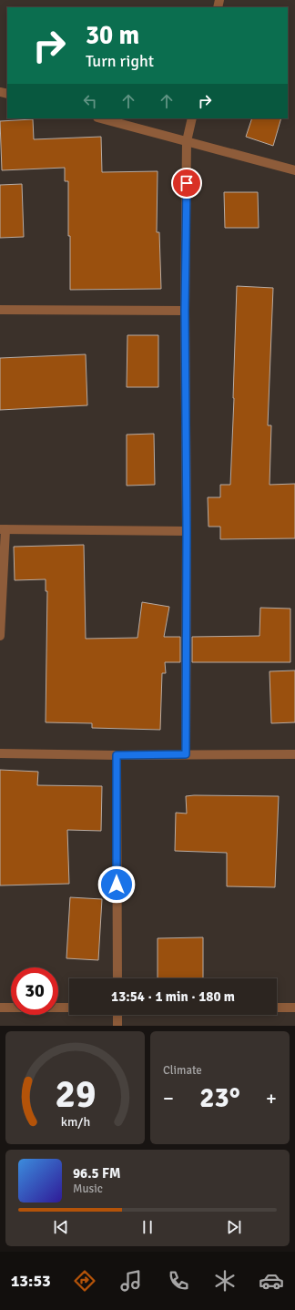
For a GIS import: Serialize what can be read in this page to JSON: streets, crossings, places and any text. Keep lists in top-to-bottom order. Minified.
{"page":{"turn":["30 m","Turn right"],"limit":"30","trip":"13:54 · 1 min · 180 m","tile":"Climate","heat":["−","23°","+"],"song":["96.5 FM","Music"],"tabs":"13:53","gauge":["29","km/h"]}}
